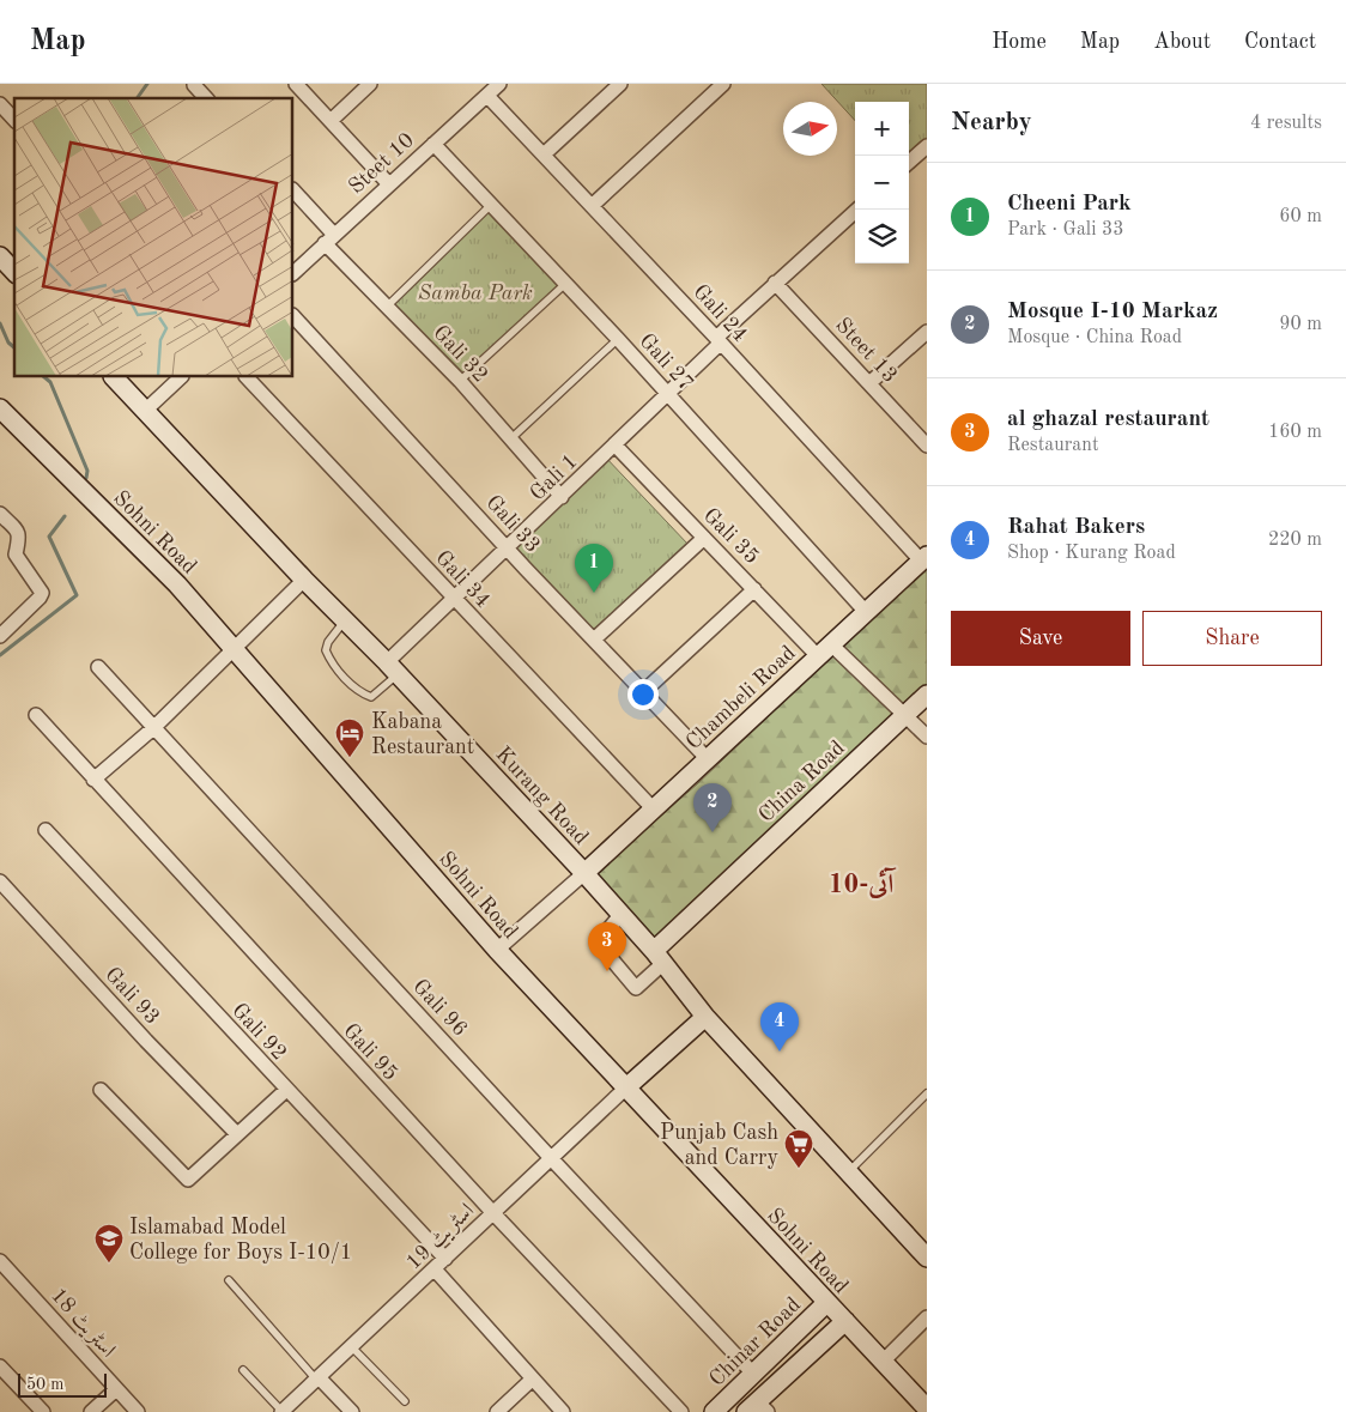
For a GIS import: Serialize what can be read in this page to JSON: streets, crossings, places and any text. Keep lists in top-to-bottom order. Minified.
{"streets":{"street":["Steet 10","Gali 24","Steet 13","Gali 32","Gali 27","Gali 1","Gali 33","Sohni Road","Gali 35","Gali 34","Chambeli Road","China Road","Kurang Road","Gali 93","Gali 96","Gali 92","Gali 95","اسٹریٹ 19","اسٹریٹ 18","Chinar Road"]},"crossings":[["Steet 10","Gali 24"],["Steet 10","Gali 32"],["Steet 10","Gali 27"],["Gali 24","Gali 1"],["Gali 24","Chambeli Road"],["Steet 13","Gali 1"],["Gali 32","Gali 1"],["Gali 27","Gali 1"],["Gali 27","Chambeli Road"],["Gali 1","Gali 33"],["Gali 1","Gali 35"],["Gali 1","Gali 34"],["Gali 1","Kurang Road"],["Gali 33","Chambeli Road"],["Sohni Road","اسٹریٹ 19"],["Sohni Road","Chinar Road"],["Gali 35","Chambeli Road"],["Gali 35","China Road"],["Gali 34","Chambeli Road"],["Chambeli Road","Kurang Road"],["China Road","Kurang Road"],["Gali 96","اسٹریٹ 19"],["Gali 96","Chinar Road"],["Gali 92","اسٹریٹ 19"],["Gali 95","اسٹریٹ 19"]],"districts":["آئی-10"],"parks":["Samba Park"],"places":{"hotel":["Kabana Restaurant"],"supermarket":["Punjab Cash and Carry"],"school or university":["Islamabad Model College for Boys I-10/1"]},"scale_bar":"50 m","north":"right","page":{"header":"Map","nav":["Home","Map","About","Contact"],"heading":["Nearby","4 results"],"map_buttons":["+","−"],"list":[{"mark":"1","name":"Cheeni Park","note":"Park · Gali 33","value":"60 m"},{"mark":"2","name":"Mosque I-10 Markaz","note":"Mosque · China Road","value":"90 m"},{"mark":"3","name":"al ghazal restaurant","note":"Restaurant","value":"160 m"},{"mark":"4","name":"Rahat Bakers","note":"Shop · Kurang Road","value":"220 m"}],"pins":["1","2","3","4"],"buttons":["Save","Share"],"scale":"50 m"}}
